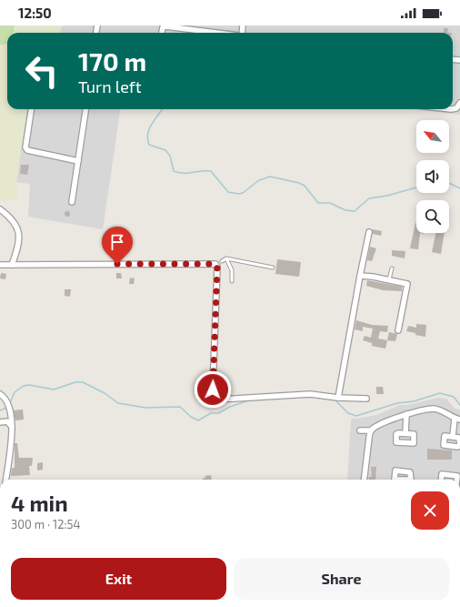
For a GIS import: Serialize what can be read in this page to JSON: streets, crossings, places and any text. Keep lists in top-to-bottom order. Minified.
{"north":"top left","page":{"status":"12:50","turn":["170 m","Turn left"],"heading":["4 min","300 m · 12:54"],"buttons":["Exit","Share"]}}
